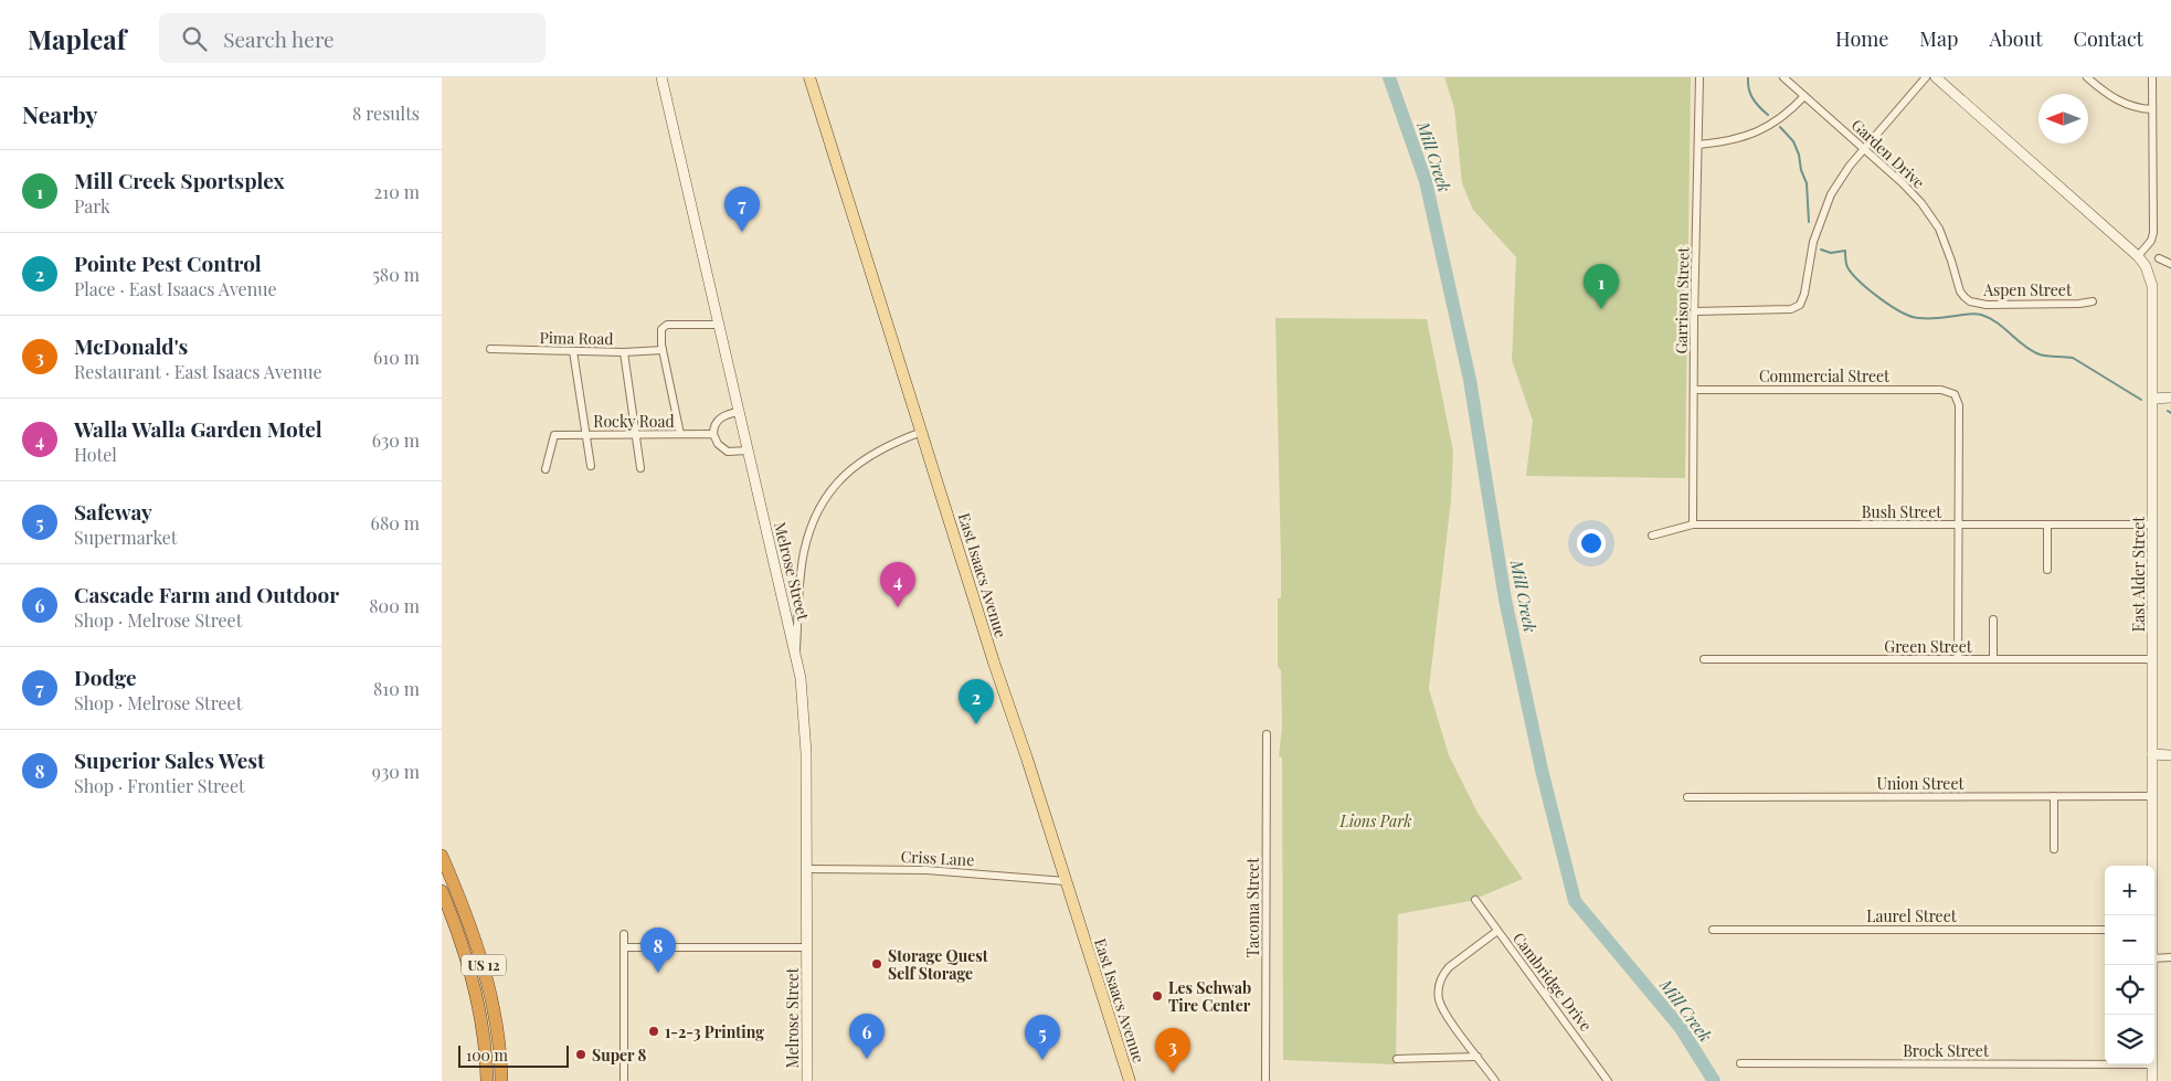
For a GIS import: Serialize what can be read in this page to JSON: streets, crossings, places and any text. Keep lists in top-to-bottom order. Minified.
{"streets":{"highway":["US 12"],"main road":["Melrose Street","East Alder Street","East Isaacs Avenue"],"street":["Garden Drive","Aspen Street","Garrison Street","Pima Road","Commercial Street","Rocky Road","Bush Street","Green Street","Union Street","Criss Lane","Tacoma Street","Laurel Street","Cambridge Drive","Brock Street"]},"crossings":[["Garden Drive","Aspen Street"],["Garrison Street","Commercial Street"],["Garrison Street","Bush Street"],["Commercial Street","Bush Street"],["Bush Street","East Alder Street"],["Melrose Street","Criss Lane"],["East Alder Street","Green Street"],["East Alder Street","Union Street"],["East Isaacs Avenue","Criss Lane"]],"water":["Mill Creek"],"parks":["Lions Park"],"places":["Storage Quest Self Storage","Les Schwab Tire Center","1-2-3 Printing","Super 8"],"scale_bar":"100 m","north":"left","page":{"header":"Mapleaf","search":"Search here","nav":["Home","Map","About","Contact"],"heading":["Nearby","8 results"],"list":[{"mark":"1","name":"Mill Creek Sportsplex","note":"Park","value":"210 m"},{"mark":"2","name":"Pointe Pest Control","note":"Place · East Isaacs Avenue","value":"580 m"},{"mark":"3","name":"McDonald's","note":"Restaurant · East Isaacs Avenue","value":"610 m"},{"mark":"4","name":"Walla Walla Garden Motel","note":"Hotel","value":"630 m"},{"mark":"5","name":"Safeway","note":"Supermarket","value":"680 m"},{"mark":"6","name":"Cascade Farm and Outdoor","note":"Shop · Melrose Street","value":"800 m"},{"mark":"7","name":"Dodge","note":"Shop · Melrose Street","value":"810 m"},{"mark":"8","name":"Superior Sales West","note":"Shop · Frontier Street","value":"930 m"}],"pins":["7","1","4","2","8","6","5","3"],"map_buttons":["+","−"],"scale":"100 m"}}
